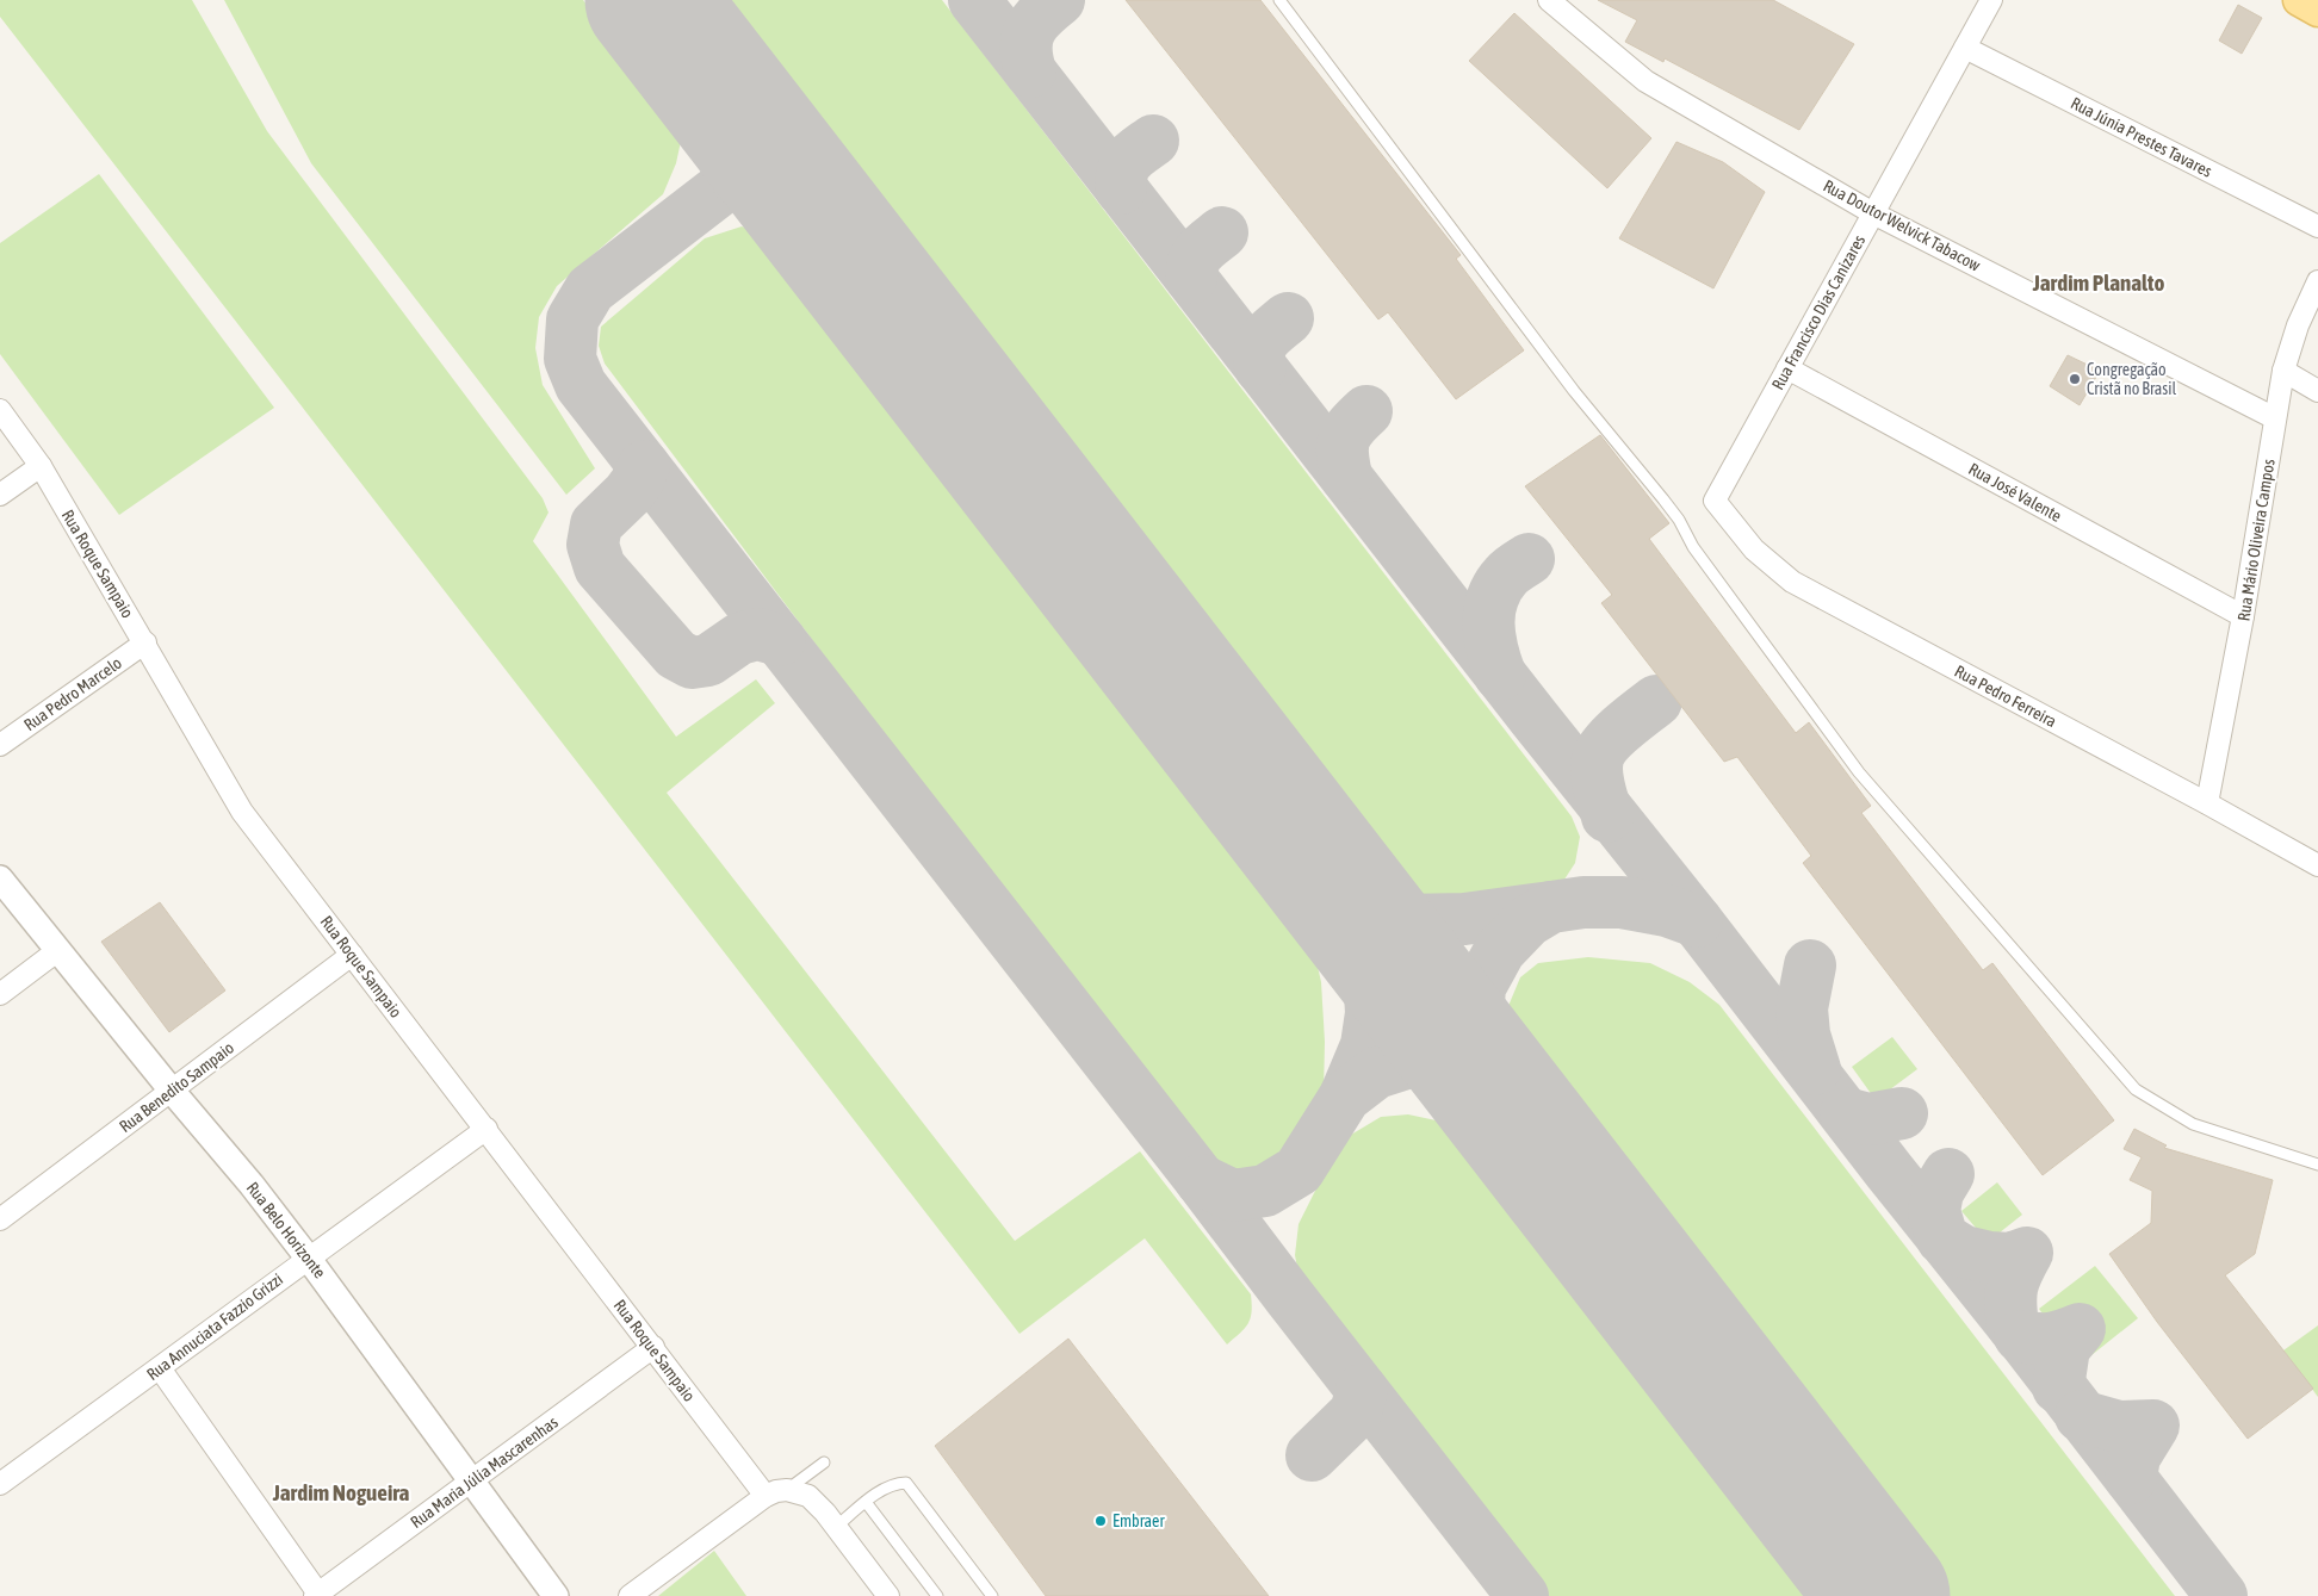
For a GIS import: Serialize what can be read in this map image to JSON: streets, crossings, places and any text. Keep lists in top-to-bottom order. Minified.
{"streets":{"street":["Rua Júnia Prestes Tavares","Rua Doutor Welvick Tabacow","Rua Francisco Dias Canizares","Rua José Valente","Rua Mário Oliveira Campos","Rua Roque Sampaio","Rua Pedro Marcelo","Rua Pedro Ferreira","Rua Benedito Sampaio","Rua Belo Horizonte","Rua Annuciata Fazzio Grizzi","Rua Maria Júlia Mascarenhas"]},"crossings":[["Rua Júnia Prestes Tavares","Rua Francisco Dias Canizares"],["Rua Doutor Welvick Tabacow","Rua Francisco Dias Canizares"],["Rua Doutor Welvick Tabacow","Rua Mário Oliveira Campos"],["Rua Francisco Dias Canizares","Rua José Valente"],["Rua Francisco Dias Canizares","Rua Pedro Ferreira"],["Rua José Valente","Rua Mário Oliveira Campos"],["Rua Mário Oliveira Campos","Rua Pedro Ferreira"],["Rua Roque Sampaio","Rua Pedro Marcelo"],["Rua Roque Sampaio","Rua Benedito Sampaio"],["Rua Roque Sampaio","Rua Annuciata Fazzio Grizzi"],["Rua Roque Sampaio","Rua Maria Júlia Mascarenhas"],["Rua Benedito Sampaio","Rua Belo Horizonte"],["Rua Belo Horizonte","Rua Annuciata Fazzio Grizzi"],["Rua Belo Horizonte","Rua Maria Júlia Mascarenhas"]],"districts":["Jardim Planalto","Jardim Nogueira"],"places":["Congregação Cristã no Brasil","Embraer"]}
